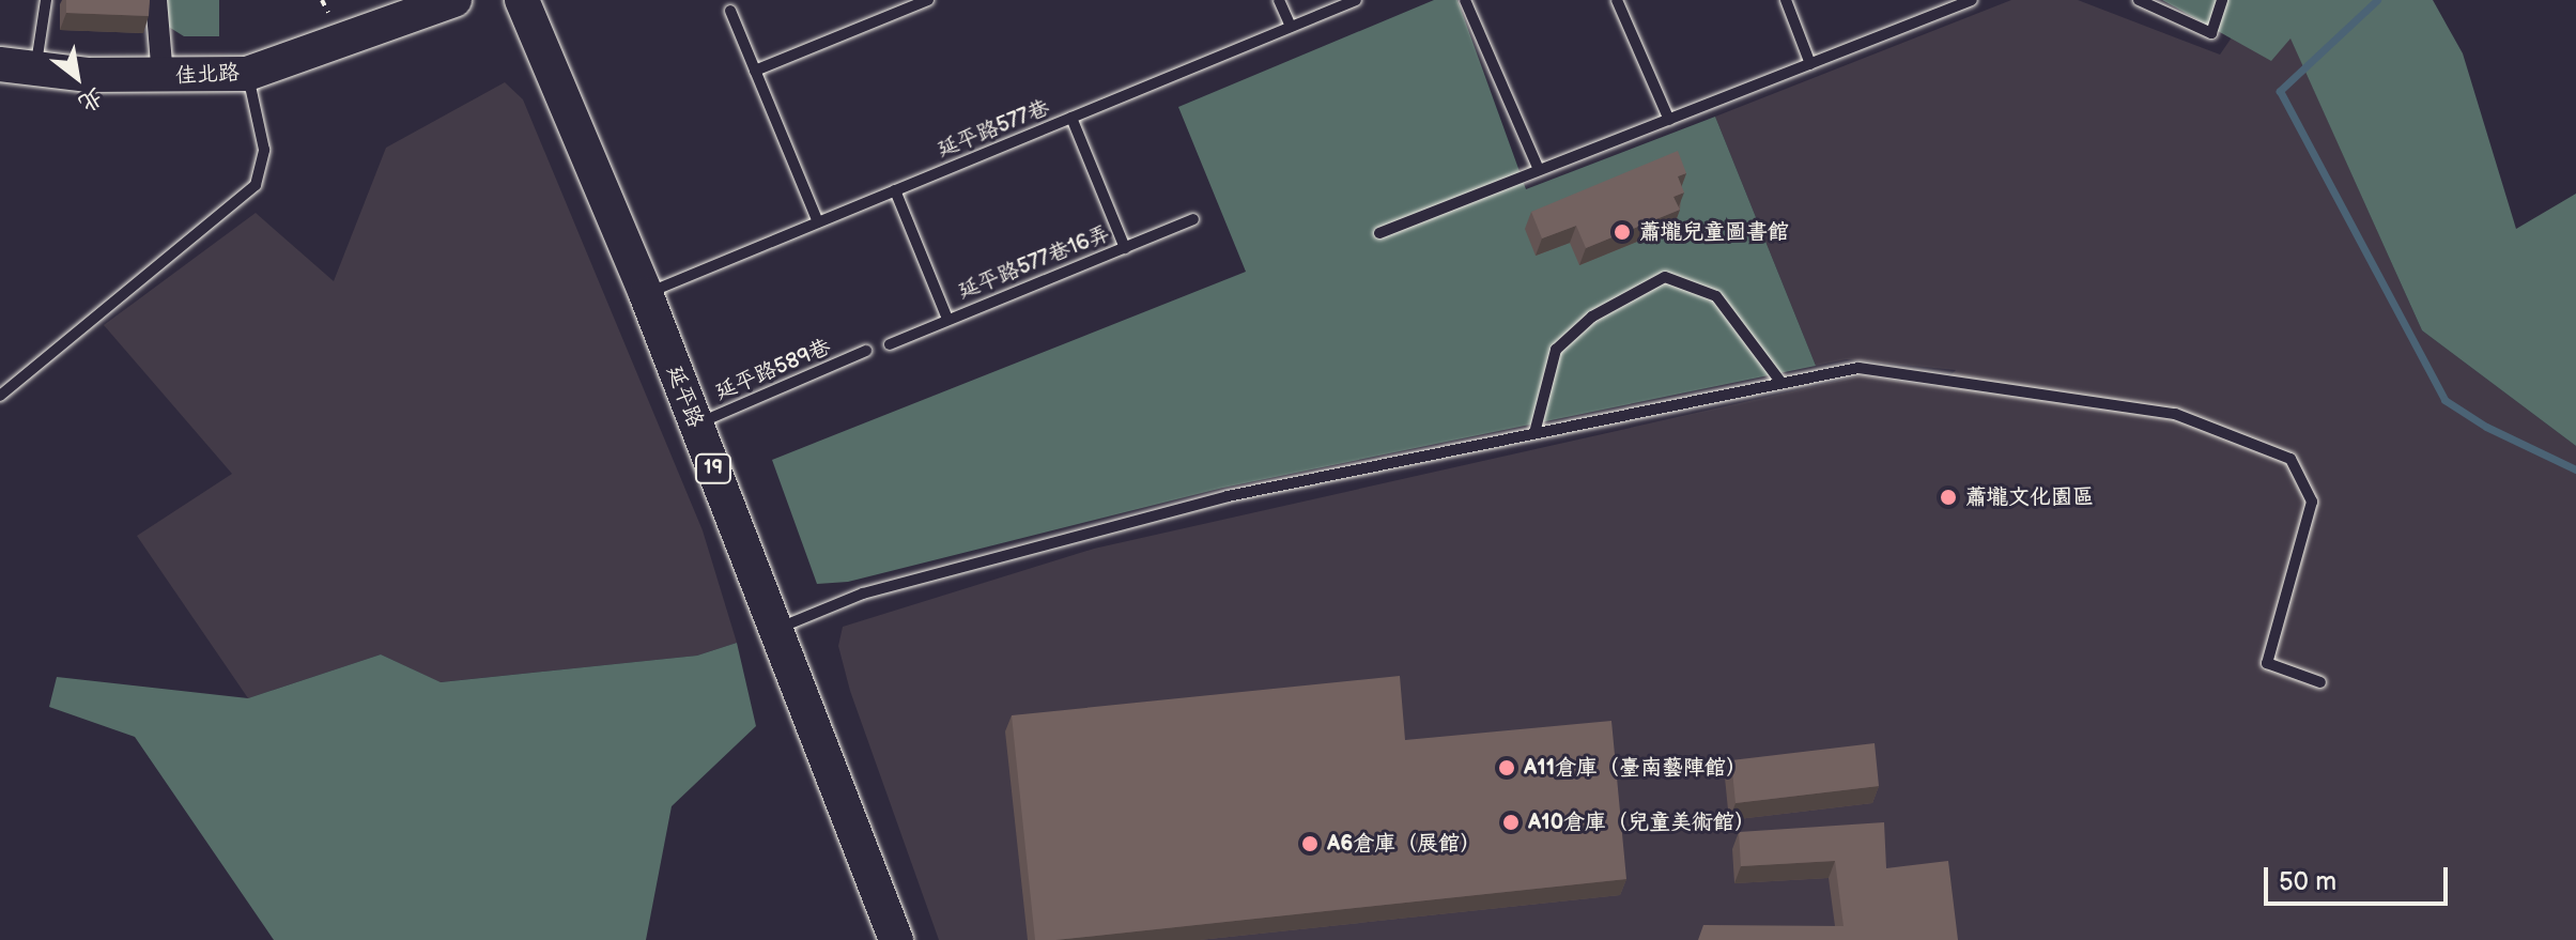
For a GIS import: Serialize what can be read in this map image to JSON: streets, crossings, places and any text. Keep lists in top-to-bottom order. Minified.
{"streets":{"main road":["佳北路","延平路","19"],"lane":["延平路577巷","延平路577巷16弄","延平路589巷"]},"crossings":[["延平路577巷","延平路"],["延平路589巷","延平路"]],"places":["蕭壠兒童圖書館","蕭壠文化園區","A11倉庫（臺南藝陣館）","A10倉庫（兒童美術館）","A6倉庫（展館）"],"scale_bar":"50 m","north":"bottom right"}
